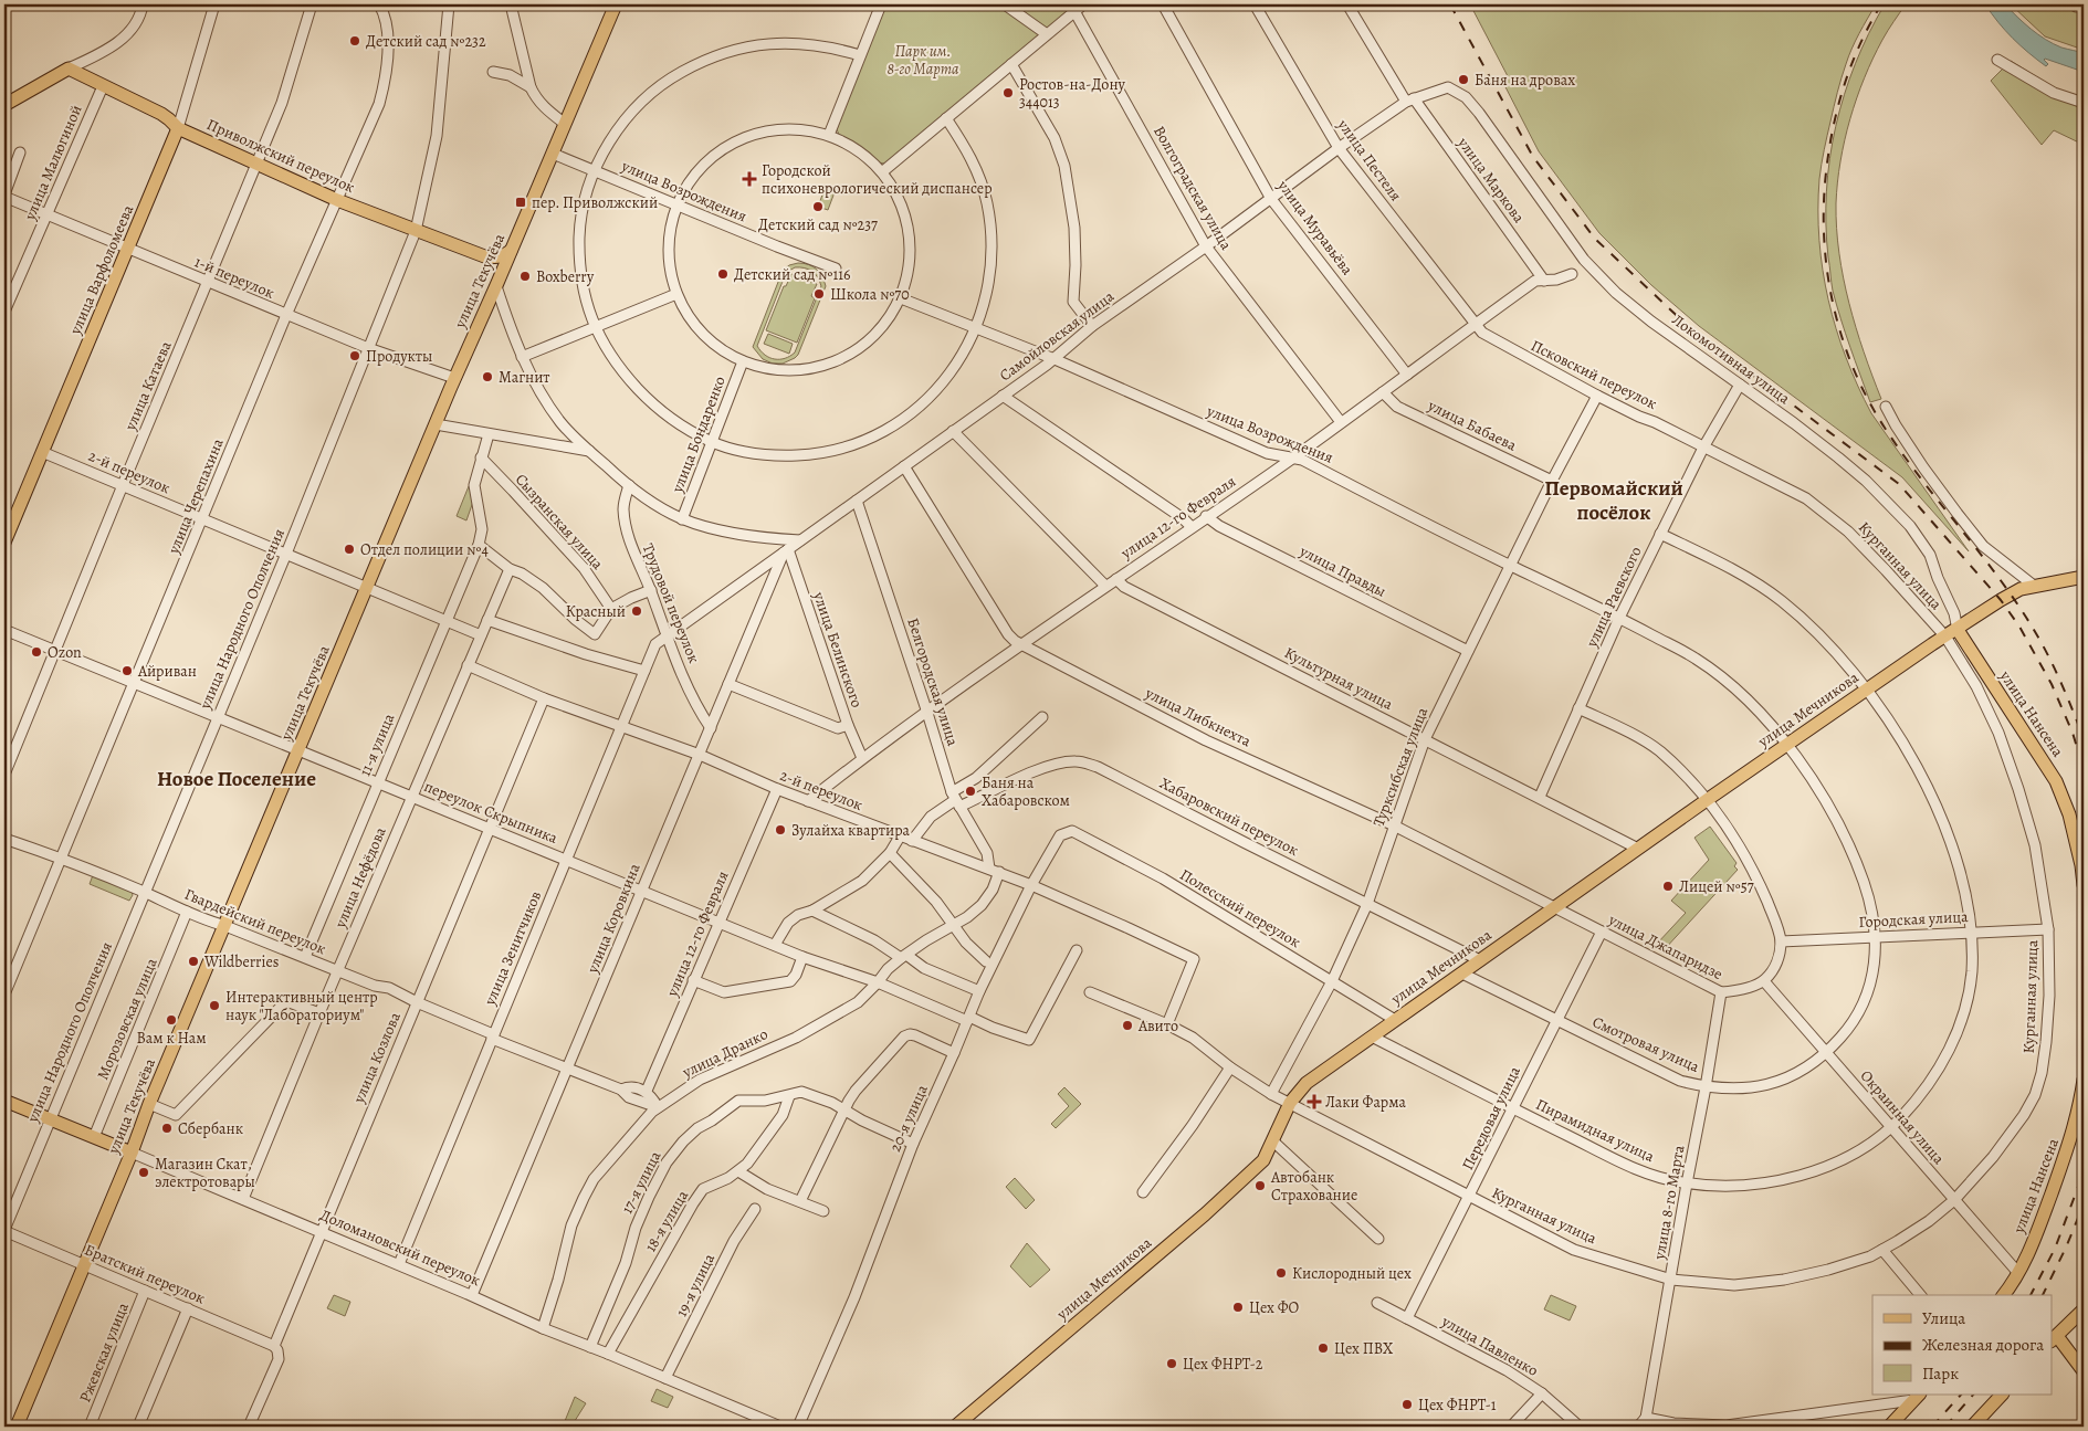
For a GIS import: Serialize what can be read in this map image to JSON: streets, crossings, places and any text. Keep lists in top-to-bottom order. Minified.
{"streets":{"main road":["Приволжский переулок","улица Варфоломеева","улица Текучёва","улица Мечникова","улица Нансена","Доломановский переулок"],"street":["улица Пестеля","улица Малюгиной","улица Маркова","Волгоградская улица","улица Возрождения","улица Муравьёва","1-й переулок","Самойловская улица","Локомотивная улица","Псковский переулок","улица Катаева","улица Бабаева","улица Бондаренко","2-й переулок","улица Черепахина","улица 12-го Февраля","Сызранская улица","Курганная улица","улица Правды","улица Раевского","Трудовой переулок","улица Народного Ополчения","улица Белинского","Культурная улица","Белгородская улица","улица Либкнехта","11-я улица","Турксибская улица","переулок Скрыпника","Хабаровский переулок","улица Нефёдова","Полесский переулок","улица Коровкина","Городская улица","Гвардейский переулок","улица Джапаридзе","улица Зенитчиков","Морозовская улица","Смотровая улица","улица Дранко","улица Козлова","Окраинная улица","20-я улица","Передовая улица","Пирамидная улица","17-я улица","улица 8-го Марта","18-я улица","Братский переулок","19-я улица","улица Павленко","Ржевская улица"]},"crossings":[["Приволжский переулок","улица Малюгиной"],["Приволжский переулок","улица Варфоломеева"],["Приволжский переулок","улица Катаева"],["Приволжский переулок","улица Черепахина"],["Приволжский переулок","улица Народного Ополчения"],["улица Пестеля","Самойловская улица"],["улица Пестеля","Псковский переулок"],["улица Пестеля","улица 12-го Февраля"],["улица Малюгиной","1-й переулок"],["улица Маркова","Самойловская улица"],["улица Маркова","улица 12-го Февраля"],["Волгоградская улица","Самойловская улица"],["Волгоградская улица","улица 12-го Февраля"],["улица Возрождения","улица Текучёва"],["улица Возрождения","Самойловская улица"],["улица Возрождения","улица 12-го Февраля"],["улица Возрождения","улица Раевского"],["улица Возрождения","Турксибская улица"],["улица Возрождения","Смотровая улица"],["улица Муравьёва","Самойловская улица"],["улица Муравьёва","улица 12-го Февраля"],["улица Варфоломеева","1-й переулок"],["улица Варфоломеева","2-й переулок"],["1-й переулок","улица Текучёва"],["1-й переулок","улица Катаева"],["1-й переулок","улица Черепахина"],["1-й переулок","улица Народного Ополчения"],["улица Текучёва","2-й переулок"],["улица Текучёва","переулок Скрыпника"],["улица Текучёва","Гвардейский переулок"],["улица Текучёва","Доломановский переулок"],["улица Текучёва","Братский переулок"],["Самойловская улица","Локомотивная улица"],["Самойловская улица","Трудовой переулок"],["Самойловская улица","улица Белинского"],["Самойловская улица","Белгородская улица"],["Самойловская улица","улица Либкнехта"],["Самойловская улица","улица Коровкина"],["Самойловская улица","улица Зенитчиков"],["Локомотивная улица","улица Раевского"],["Локомотивная улица","улица Мечникова"],["Локомотивная улица","улица Нансена"],["Псковский переулок","улица 12-го Февраля"],["Псковский переулок","Курганная улица"],["Псковский переулок","улица Раевского"],["Псковский переулок","Турксибская улица"],["улица Катаева","2-й переулок"],["улица Катаева","переулок Скрыпника"],["улица Бабаева","улица 12-го Февраля"],["улица Бабаева","Турксибская улица"],["2-й переулок","улица Черепахина"],["2-й переулок","улица 12-го Февраля"],["2-й переулок","Курганная улица"],["2-й переулок","улица Народного Ополчения"],["2-й переулок","Белгородская улица"],["2-й переулок","11-я улица"],["2-й переулок","улица Нефёдова"],["2-й переулок","улица Коровкина"],["2-й переулок","улица Зенитчиков"],["2-й переулок","улица Дранко"],["2-й переулок","улица Козлова"],["2-й переулок","20-я улица"],["улица Черепахина","переулок Скрыпника"],["улица Черепахина","Гвардейский переулок"],["улица 12-го Февраля","улица Правды"],["улица 12-го Февраля","улица Белинского"],["улица 12-го Февраля","Культурная улица"],["улица 12-го Февраля","Белгородская улица"],["улица 12-го Февраля","улица Либкнехта"],["улица 12-го Февраля","переулок Скрыпника"],["улица 12-го Февраля","Гвардейский переулок"],["Курганная улица","улица Раевского"],["Курганная улица","улица Мечникова"],["Курганная улица","Турксибская улица"],["Курганная улица","Городская улица"],["Курганная улица","Окраинная улица"],["Курганная улица","Передовая улица"],["Курганная улица","улица 8-го Марта"],["улица Правды","Турксибская улица"],["улица Раевского","Культурная улица"],["улица Раевского","Смотровая улица"],["улица Раевского","Пирамидная улица"],["Трудовой переулок","улица Коровкина"],["улица Народного Ополчения","переулок Скрыпника"],["улица Народного Ополчения","Гвардейский переулок"],["улица Народного Ополчения","Доломановский переулок"],["улица Народного Ополчения","Братский переулок"],["улица Белинского","улица Коровкина"],["Культурная улица","улица Мечникова"],["Культурная улица","Турксибская улица"],["Белгородская улица","Хабаровский переулок"],["улица Мечникова","улица Нансена"],["улица Мечникова","улица Либкнехта"],["улица Мечникова","Хабаровский переулок"],["улица Мечникова","Полесский переулок"],["улица Мечникова","улица Джапаридзе"],["улица Мечникова","Смотровая улица"],["улица Мечникова","Пирамидная улица"],["улица Нансена","Окраинная улица"],["улица Либкнехта","Турксибская улица"],["улица Либкнехта","улица Джапаридзе"],["11-я улица","переулок Скрыпника"],["11-я улица","Гвардейский переулок"],["Турксибская улица","Хабаровский переулок"],["Турксибская улица","Полесский переулок"],["переулок Скрыпника","улица Нефёдова"],["переулок Скрыпника","улица Коровкина"],["переулок Скрыпника","улица Зенитчиков"],["переулок Скрыпника","улица Дранко"],["переулок Скрыпника","улица Козлова"],["переулок Скрыпника","20-я улица"],["улица Нефёдова","Гвардейский переулок"],["улица Нефёдова","Доломановский переулок"],["Полесский переулок","20-я улица"],["улица Коровкина","Гвардейский переулок"],["улица Коровкина","Доломановский переулок"],["Городская улица","Смотровая улица"],["Городская улица","Пирамидная улица"],["Гвардейский переулок","улица Зенитчиков"],["Гвардейский переулок","Морозовская улица"],["Гвардейский переулок","улица Дранко"],["Гвардейский переулок","улица Козлова"],["улица Джапаридзе","Окраинная улица"],["улица Джапаридзе","Передовая улица"],["улица Джапаридзе","улица 8-го Марта"],["улица Зенитчиков","Доломановский переулок"],["Морозовская улица","Доломановский переулок"],["Смотровая улица","Окраинная улица"],["Смотровая улица","Передовая улица"],["Смотровая улица","улица 8-го Марта"],["улица Дранко","Доломановский переулок"],["улица Козлова","Доломановский переулок"],["улица Козлова","Братский переулок"],["Окраинная улица","Пирамидная улица"],["20-я улица","17-я улица"],["Передовая улица","Пирамидная улица"],["Передовая улица","улица Павленко"],["Пирамидная улица","улица 8-го Марта"],["17-я улица","18-я улица"],["17-я улица","Доломановский переулок"],["18-я улица","Доломановский переулок"],["Доломановский переулок","19-я улица"],["Братский переулок","Ржевская улица"]],"districts":["Первомайский посёлок","Новое Поселение"],"parks":["Парк им. 8-го Марта"],"places":{"other":["Детский сад №232","Баня на дровах","Ростов-на-Дону 344013","Детский сад №237","Детский сад №116","Boxberry","Школа №70","Продукты","Магнит","Отдел полиции №4","Красный","Ozon","Айриван","Баня на Хабаровском","Зулайха квартира","Лицей №57","Wildberries","Интерактивный центр наук \"Лабораториум\"","Вам к Нам","Авито","Сбербанк","Магазин Скат, электротовары","Автобанк Страхование","Кислородный цех","Цех ФО","Цех ПВХ","Цех ФНРТ-2","Цех ФНРТ-1"],"health":["Городской психоневрологический диспансер","Лаки Фарма"],"transit":["пер. Приволжский"]},"legend":["Улица","Железная дорога","Парк"]}
